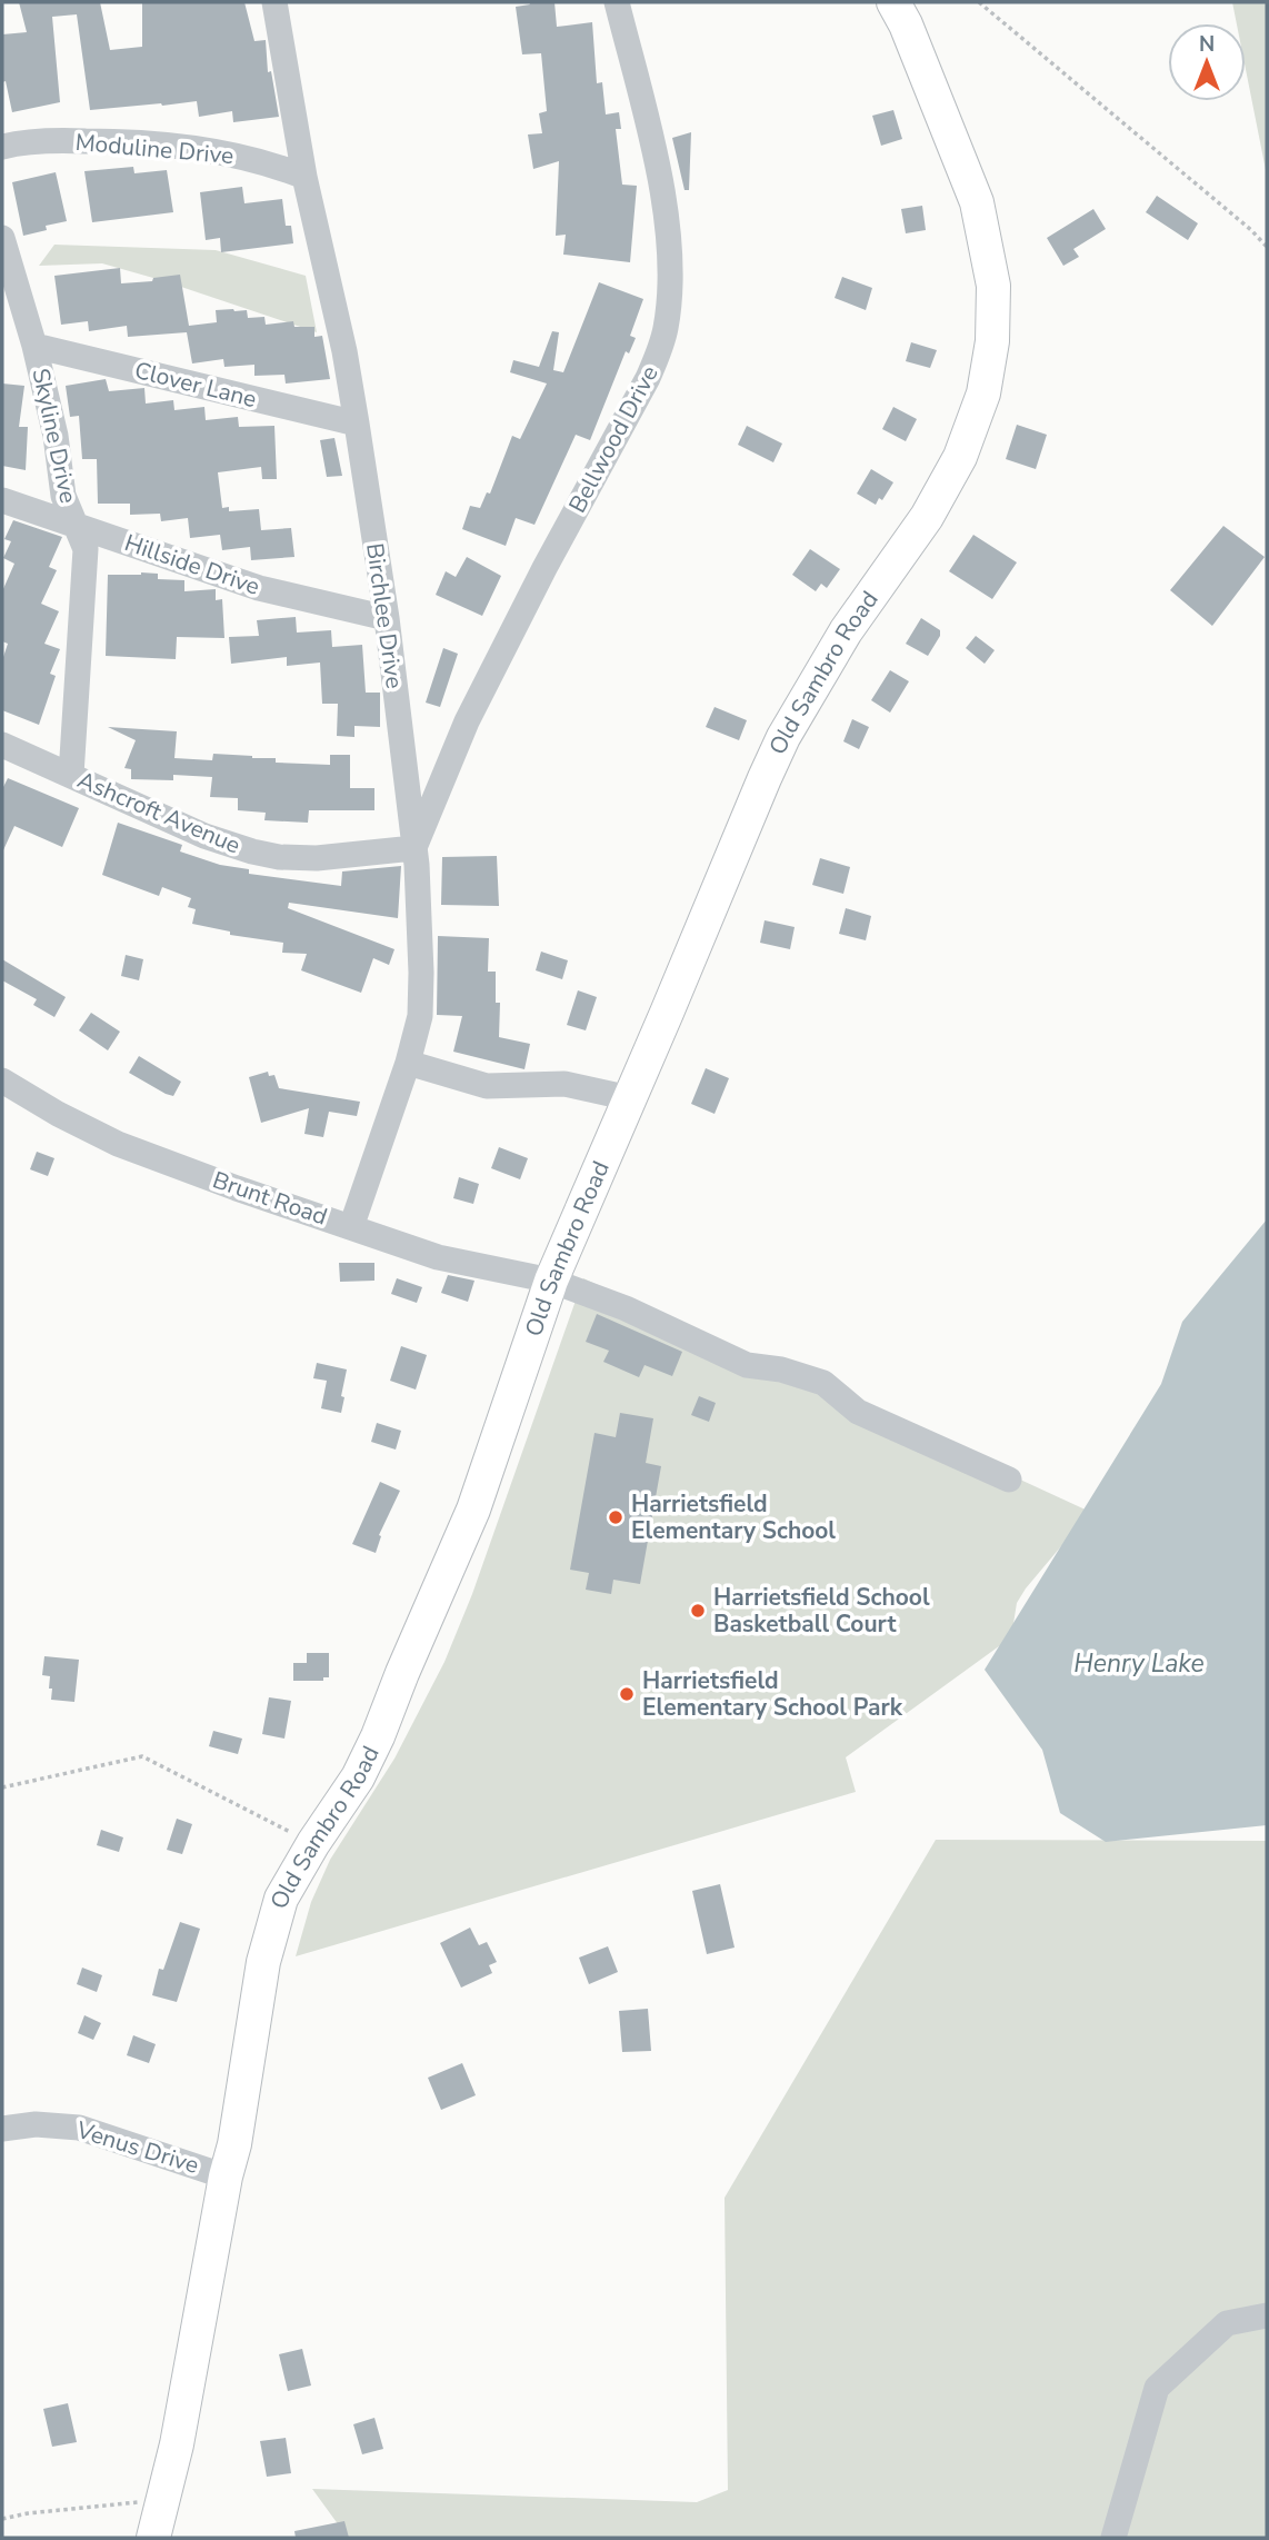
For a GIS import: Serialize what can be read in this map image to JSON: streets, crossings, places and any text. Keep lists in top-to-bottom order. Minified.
{"streets":{"main road":["Old Sambro Road"],"street":["Moduline Drive","Clover Lane","Skyline Drive","Bellwood Drive","Hillside Drive","Birchlee Drive","Ashcroft Avenue","Brunt Road","Venus Drive"]},"crossings":[["Moduline Drive","Birchlee Drive"],["Clover Lane","Skyline Drive"],["Clover Lane","Birchlee Drive"],["Skyline Drive","Hillside Drive"],["Skyline Drive","Ashcroft Avenue"],["Bellwood Drive","Birchlee Drive"],["Bellwood Drive","Ashcroft Avenue"],["Hillside Drive","Birchlee Drive"],["Birchlee Drive","Ashcroft Avenue"],["Birchlee Drive","Brunt Road"],["Old Sambro Road","Brunt Road"],["Old Sambro Road","Venus Drive"]],"water":["Henry Lake"],"places":["Harrietsfield Elementary School","Harrietsfield School Basketball Court","Harrietsfield Elementary School Park"],"north":"top"}
